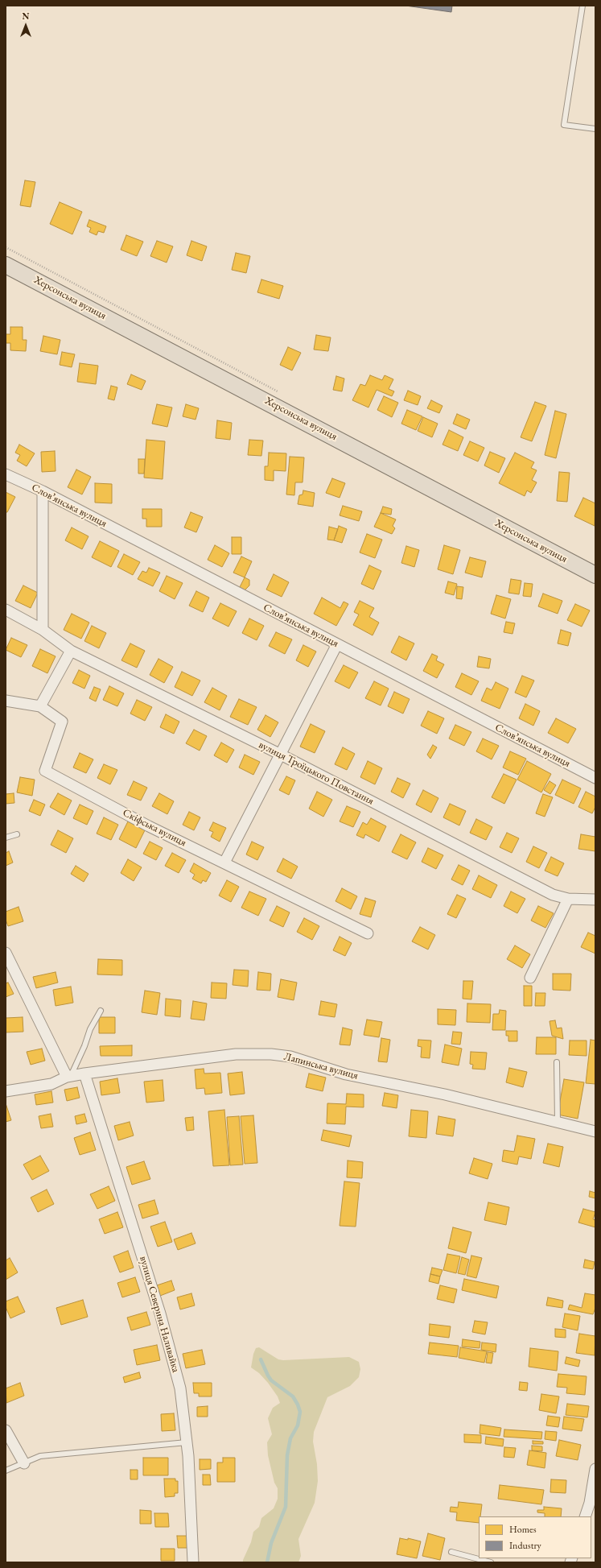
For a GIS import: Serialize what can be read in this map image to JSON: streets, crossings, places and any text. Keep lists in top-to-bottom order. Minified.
{"streets":{"main road":["Херсонська вулиця"],"street":["Словʼянська вулиця","вулиця Троїцького Повстання","Скіфська вулиця","Лапинська вулиця","вулиця Северина Наливайка"]},"crossings":[["Лапинська вулиця","вулиця Северина Наливайка"]],"legend":["Homes","Industry"],"north":"top"}
